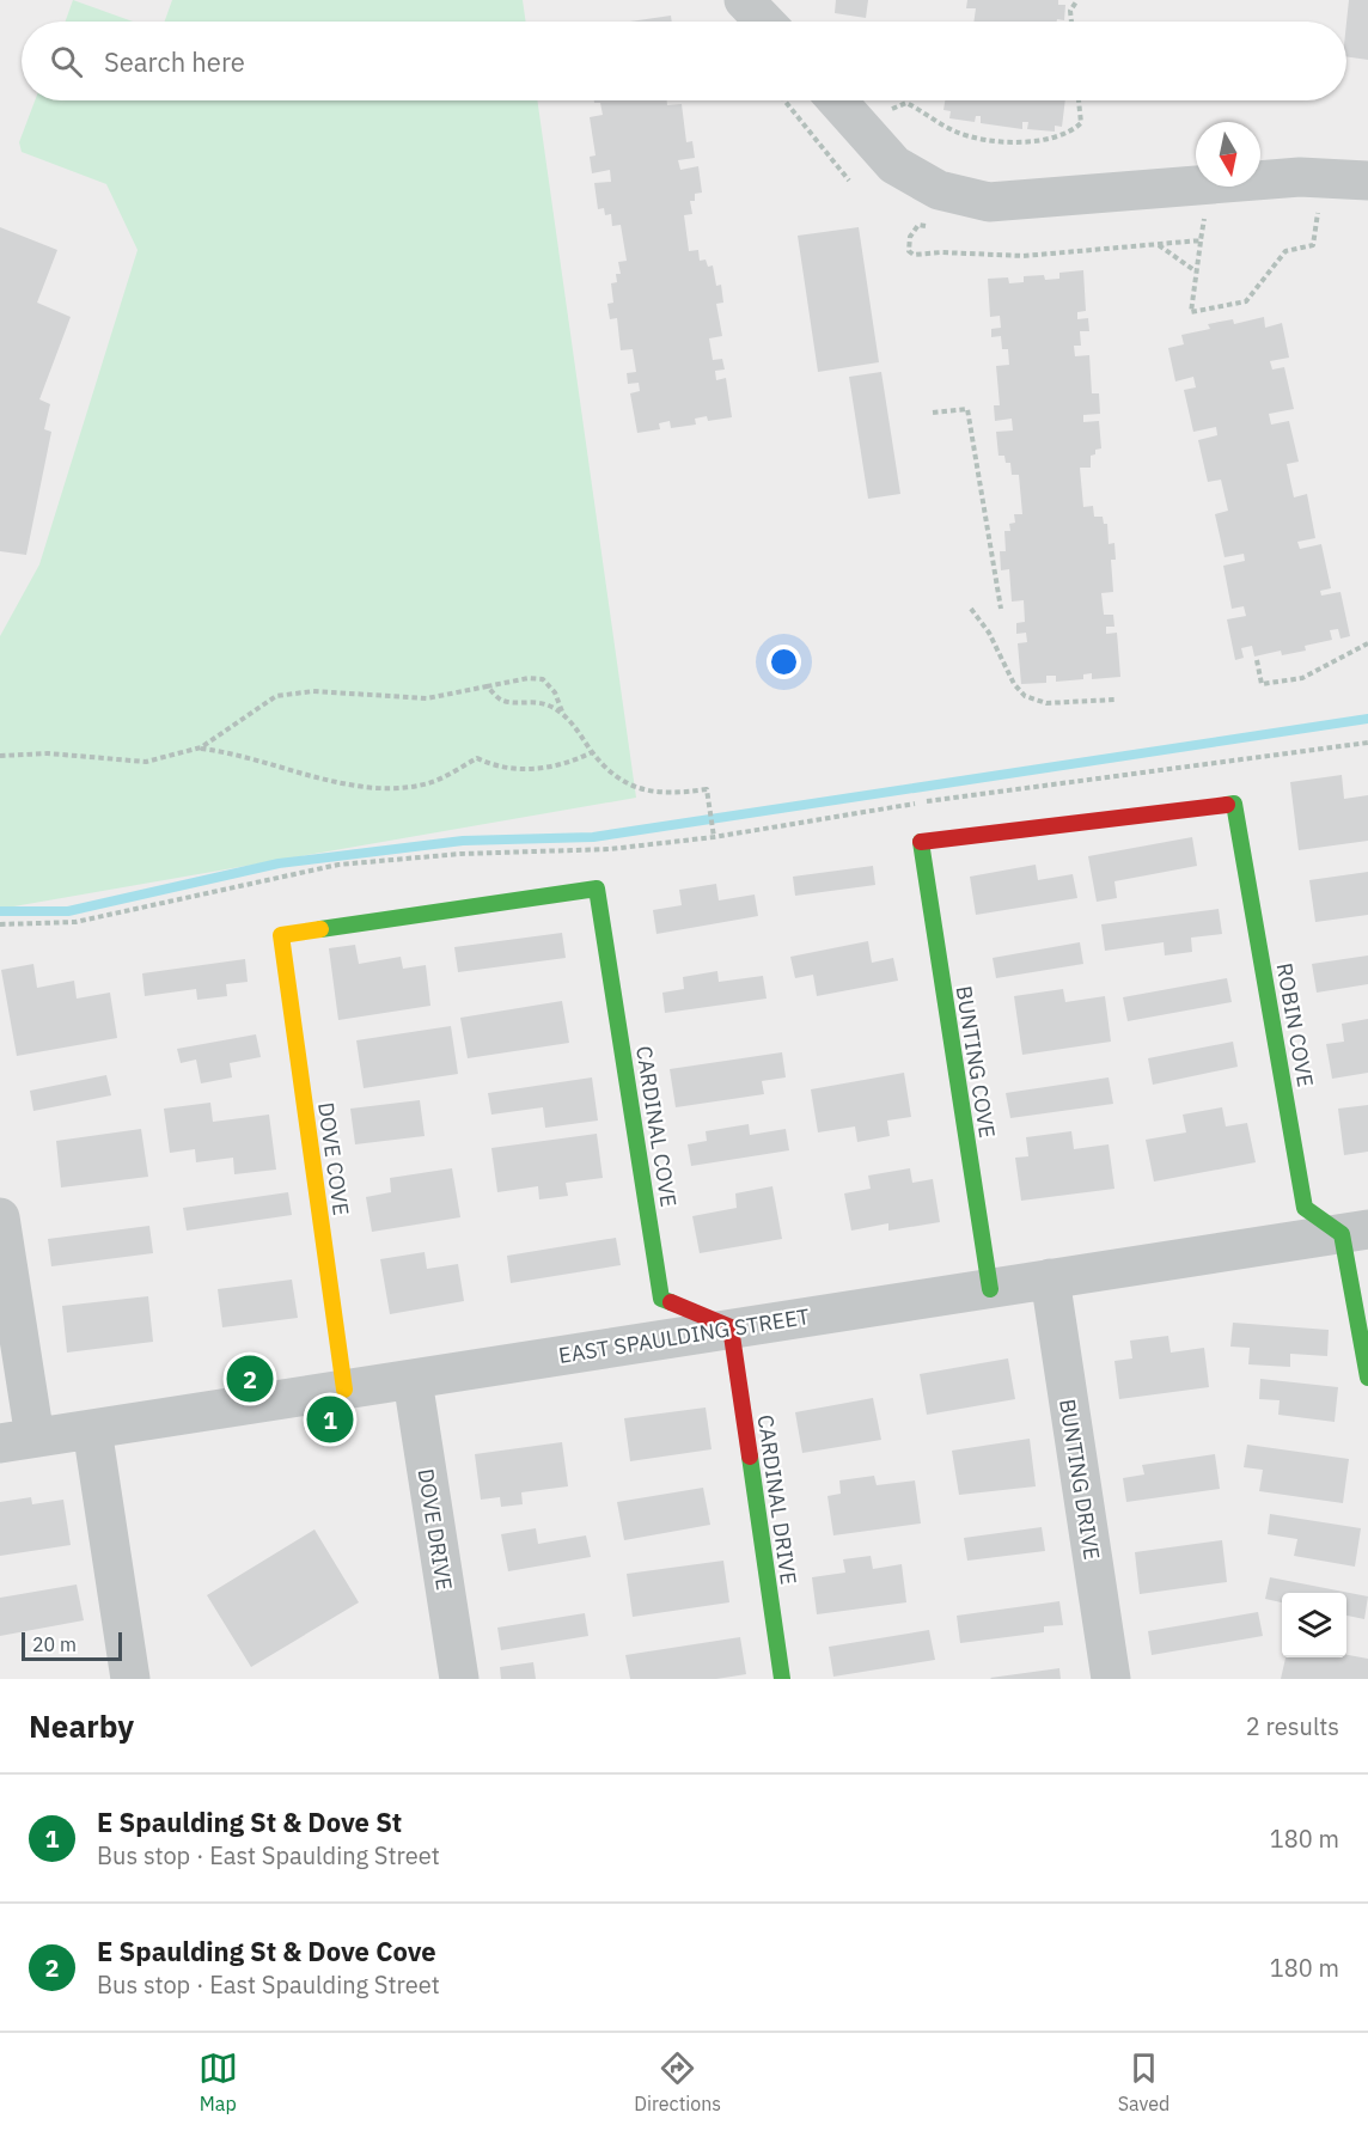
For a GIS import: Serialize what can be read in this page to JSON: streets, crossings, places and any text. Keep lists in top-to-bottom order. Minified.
{"streets":{"street":["ROBIN COVE","BUNTING COVE","CARDINAL COVE","DOVE COVE","EAST SPAULDING STREET","BUNTING DRIVE","CARDINAL DRIVE","DOVE DRIVE"]},"crossings":[["ROBIN COVE","BUNTING COVE"],["ROBIN COVE","EAST SPAULDING STREET"],["BUNTING COVE","EAST SPAULDING STREET"],["CARDINAL COVE","DOVE COVE"],["CARDINAL COVE","EAST SPAULDING STREET"],["CARDINAL COVE","CARDINAL DRIVE"],["DOVE COVE","EAST SPAULDING STREET"],["EAST SPAULDING STREET","BUNTING DRIVE"],["EAST SPAULDING STREET","CARDINAL DRIVE"],["EAST SPAULDING STREET","DOVE DRIVE"]],"scale_bar":"20 m","north":"bottom","page":{"search":"Search here","pins":["2","1"],"scale":"20 m","heading":["Nearby","2 results"],"list":[{"mark":"1","name":"E Spaulding St & Dove St","note":"Bus stop · East Spaulding Street","value":"180 m"},{"mark":"2","name":"E Spaulding St & Dove Cove","note":"Bus stop · East Spaulding Street","value":"180 m"}],"nav":["Map","Directions","Saved"]}}
